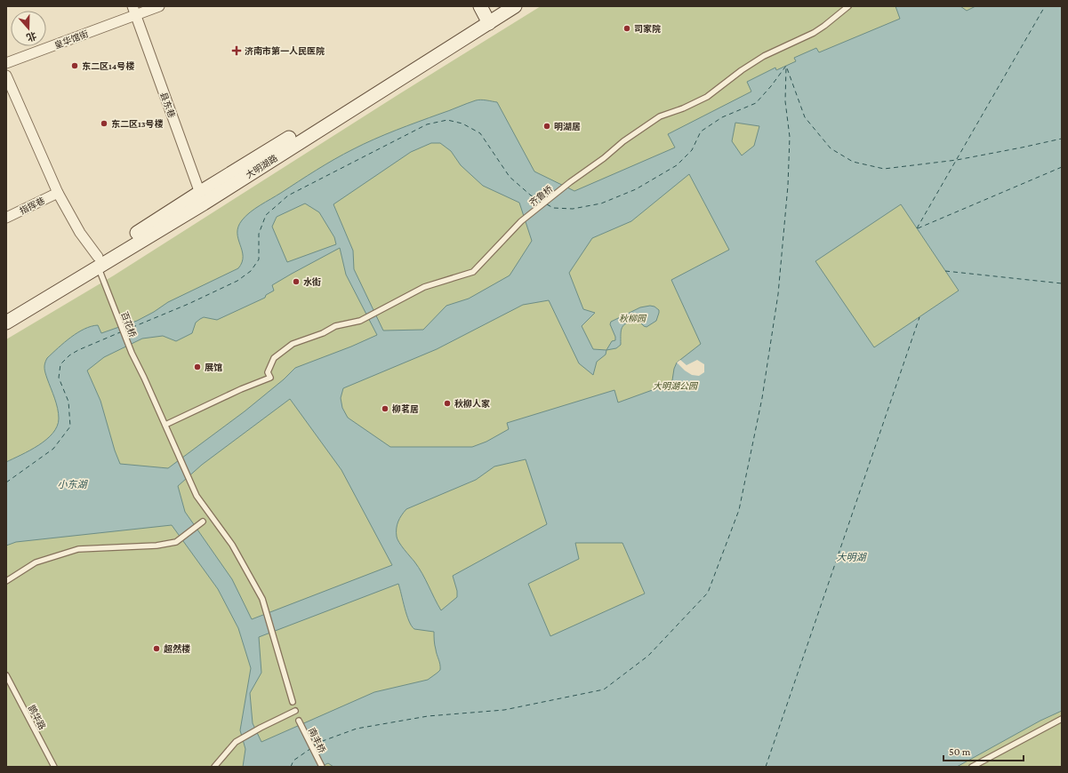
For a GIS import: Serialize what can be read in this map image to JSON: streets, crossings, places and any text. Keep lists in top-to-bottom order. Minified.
{"streets":{"main road":["大明湖路"],"street":["皇华馆街","县东巷","指挥巷"],"lane":["齐鲁桥","百花桥","鹊华路","南丰桥"]},"crossings":[["皇华馆街","县东巷"],["县东巷","大明湖路"],["大明湖路","百花桥"],["齐鲁桥","百花桥"]],"water":["小东湖","大明湖"],"parks":["秋柳园","大明湖公园"],"places":{"other":["司家院","东二区14号楼","东二区13号楼","明湖居","水街","展馆","秋柳人家","柳茗居","超然楼"],"health":["济南市第一人民医院"]},"scale_bar":"50 m","north":"bottom"}
